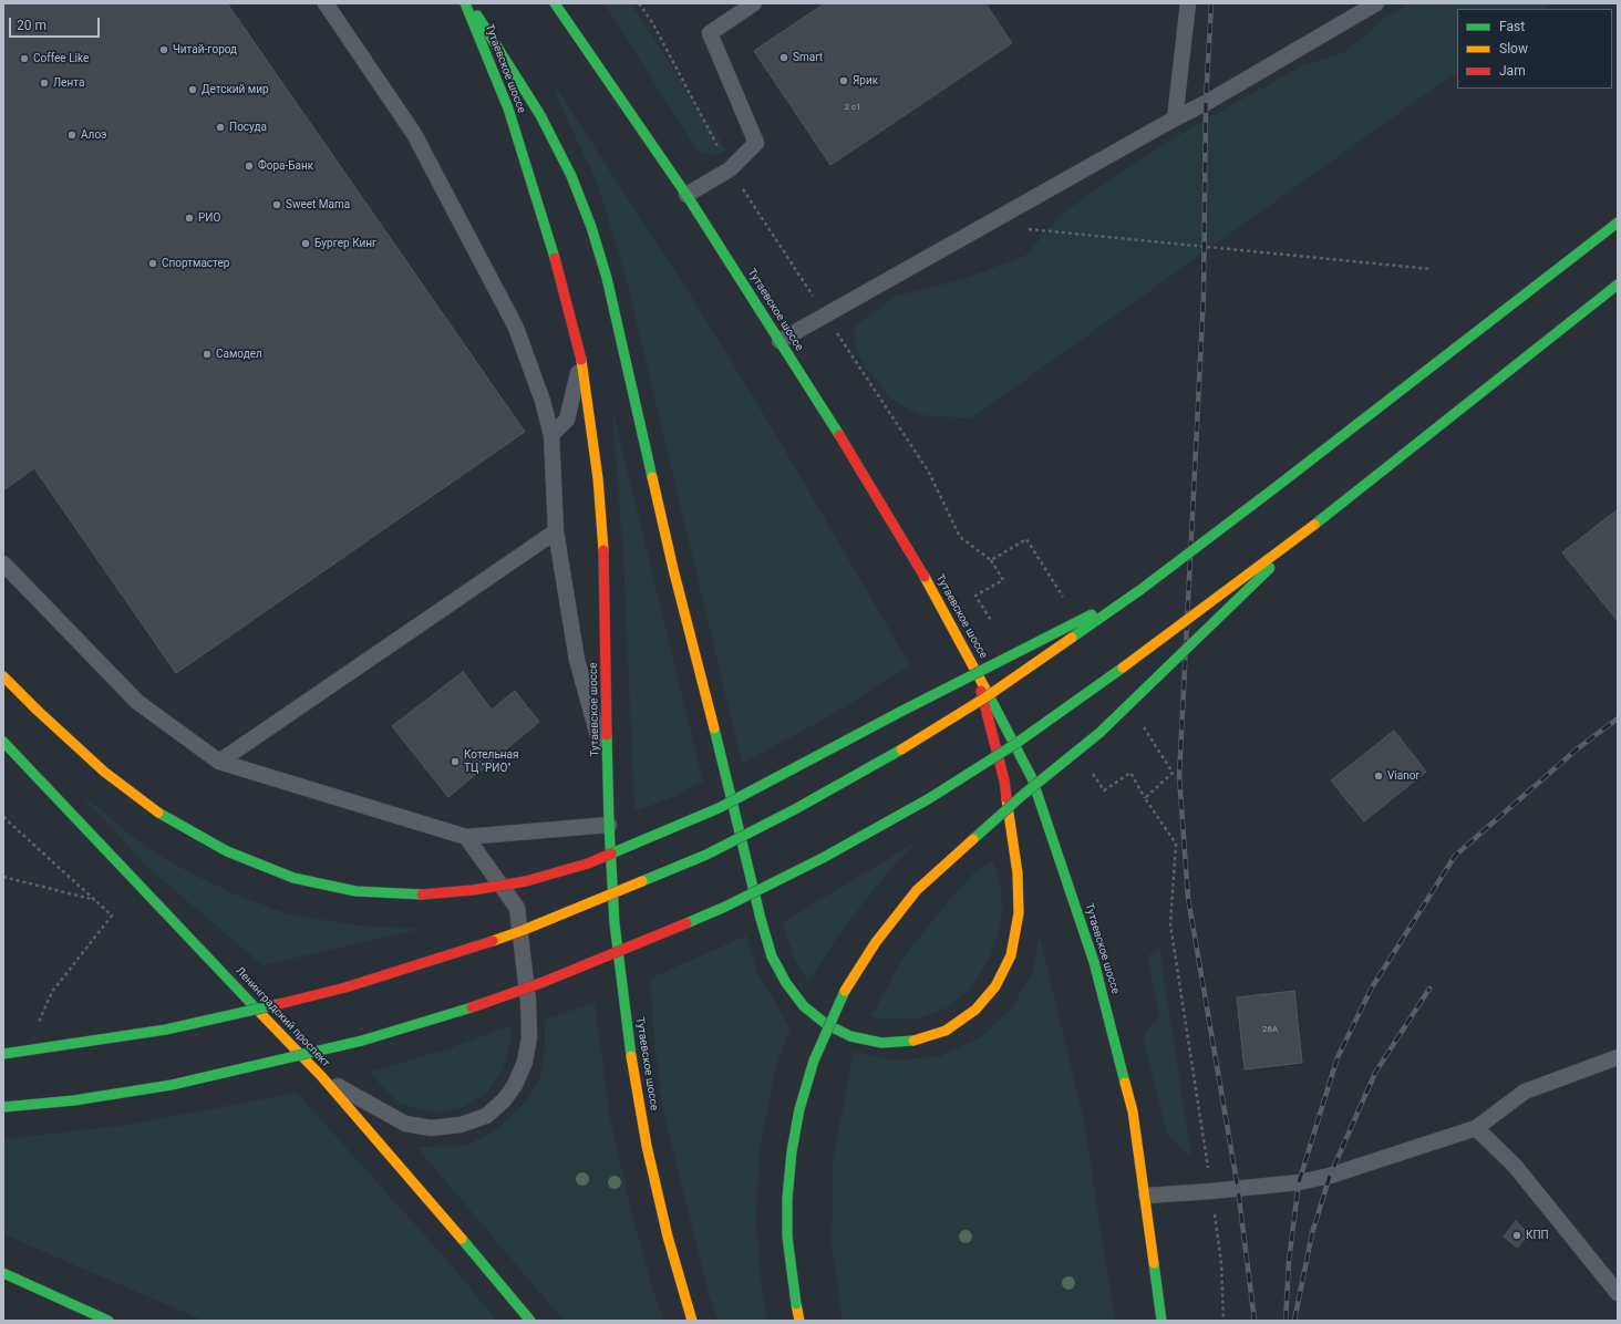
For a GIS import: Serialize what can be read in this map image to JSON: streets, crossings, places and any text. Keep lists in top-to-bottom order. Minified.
{"streets":{"main road":["Тутаевское шоссе","Ленинградский проспект"]},"places":["Читай-город","Smart","Coffee Like","Ярик","Лента","Детский мир","Посуда","Алоэ","Фора-Банк","Sweet Mama","РИО","Бургер Кинг","Спортмастер","Самодел","Котельная ТЦ \"РИО\"","Vianor","КПП"],"house_numbers":["2 с1","26А"],"legend":["Fast","Slow","Jam"],"scale_bar":"20 m"}
